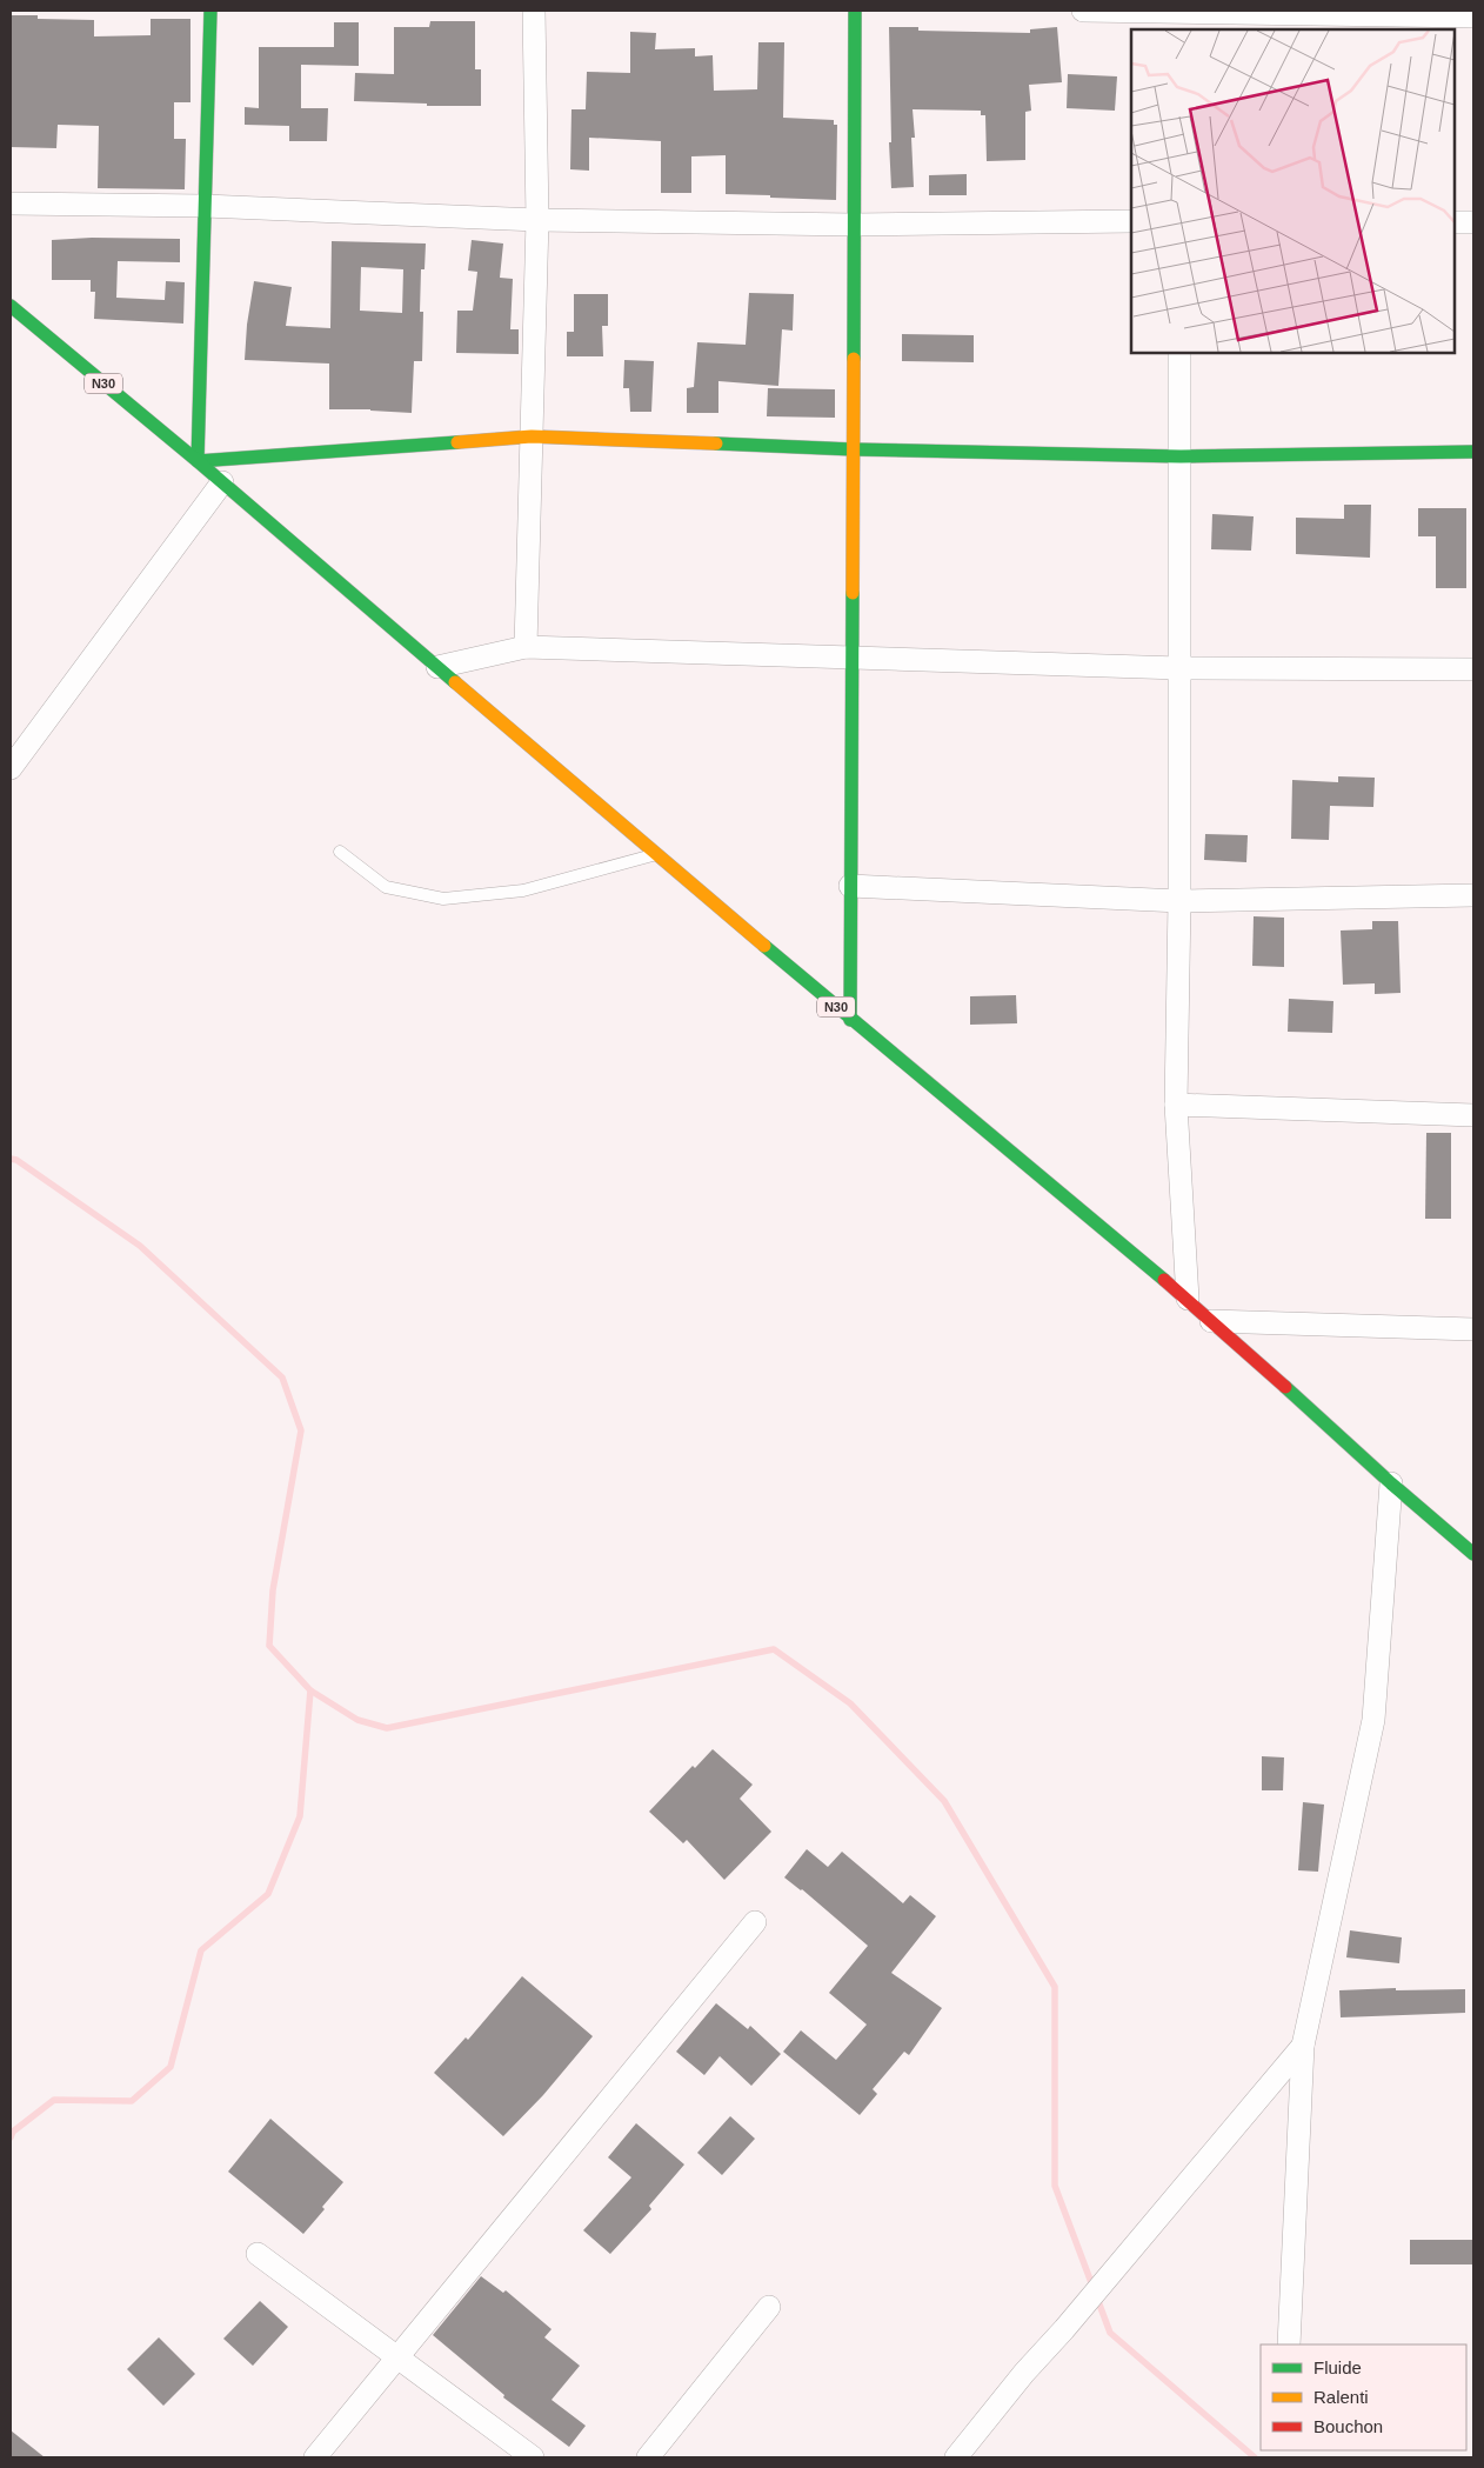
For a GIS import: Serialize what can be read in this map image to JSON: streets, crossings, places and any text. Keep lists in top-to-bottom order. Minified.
{"streets":{"street":["N30"]},"legend":["Fluide","Ralenti","Bouchon"]}
